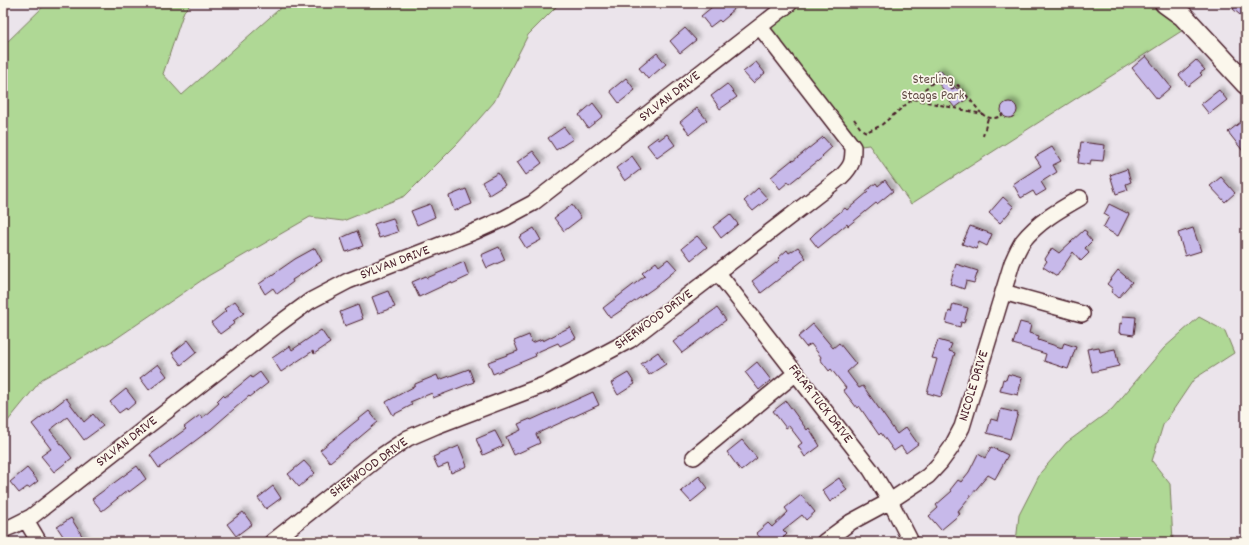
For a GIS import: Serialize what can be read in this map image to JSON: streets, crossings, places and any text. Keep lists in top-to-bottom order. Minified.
{"streets":{"street":["SYLVAN DRIVE","SHERWOOD DRIVE","NICOLE DRIVE","FRIAR TUCK DRIVE"]},"crossings":[["SYLVAN DRIVE","SHERWOOD DRIVE"],["SHERWOOD DRIVE","FRIAR TUCK DRIVE"],["NICOLE DRIVE","FRIAR TUCK DRIVE"]],"parks":["Sterling Staggs Park"]}
